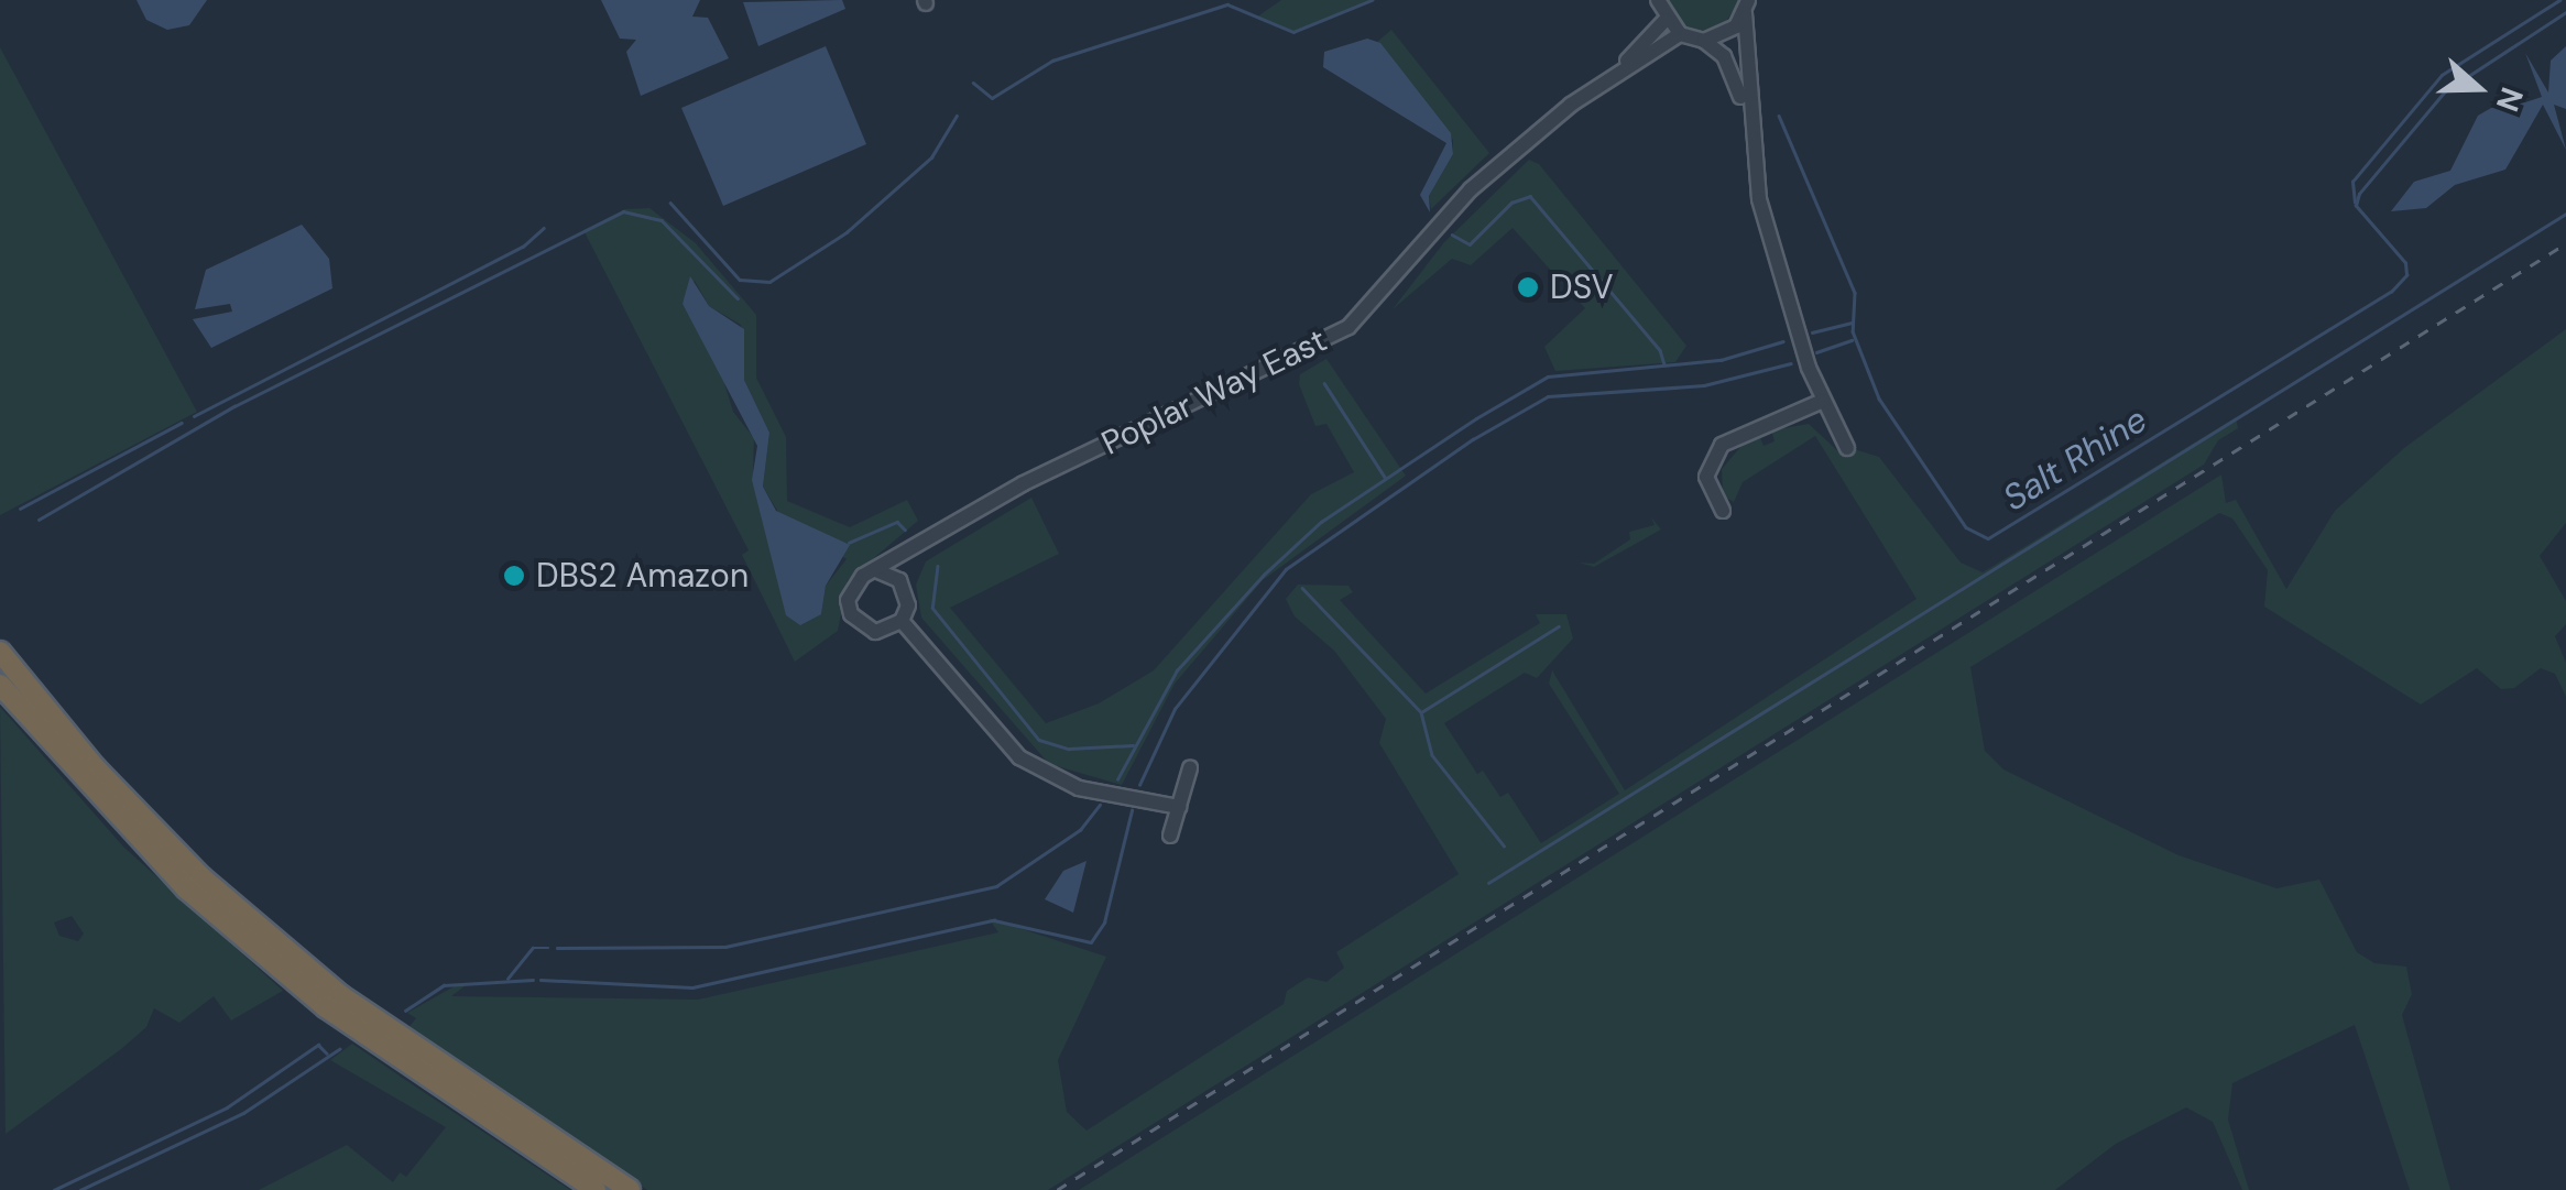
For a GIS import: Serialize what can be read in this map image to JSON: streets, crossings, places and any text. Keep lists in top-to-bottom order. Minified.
{"streets":{"street":["Poplar Way East"]},"water":["Salt Rhine"],"places":["DSV","DBS2 Amazon"],"north":"right"}
